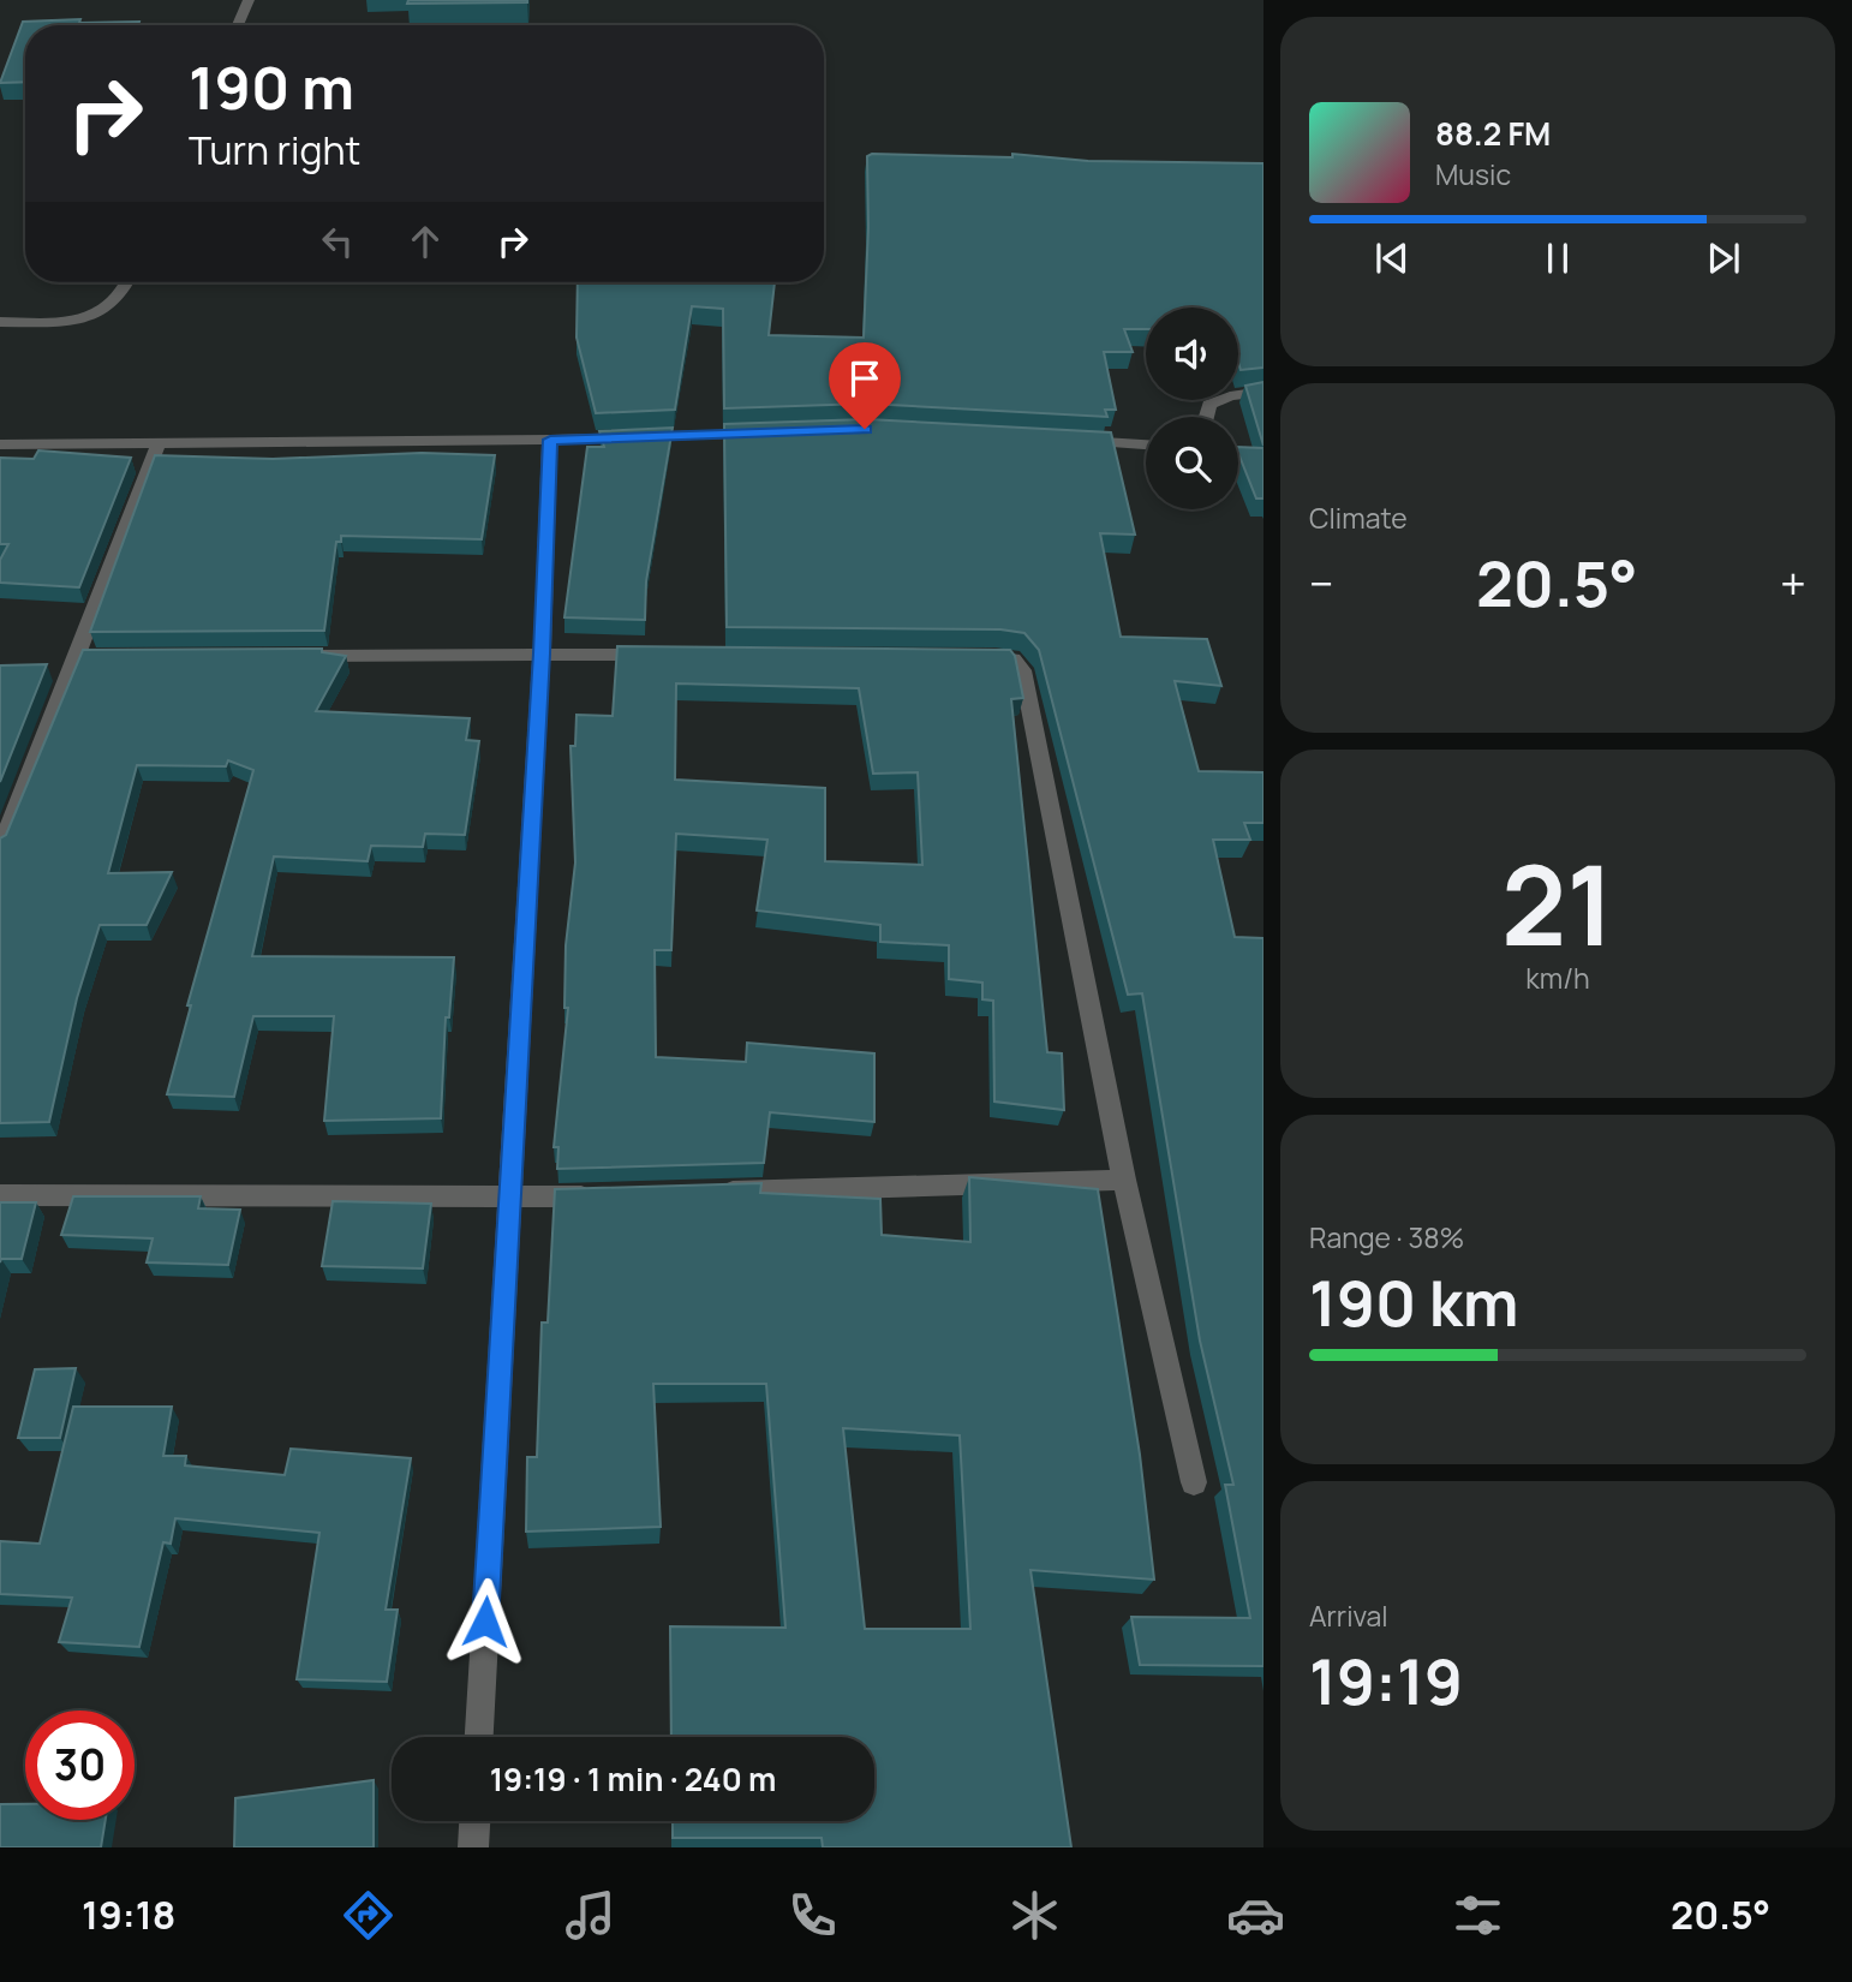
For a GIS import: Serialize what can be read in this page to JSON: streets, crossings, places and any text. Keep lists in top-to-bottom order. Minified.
{"page":{"turn":["190 m","Turn right"],"song":["88.2 FM","Music"],"tile":["Climate",["21","km/h"],["Range · 38%","190 km"],["Arrival","19:19"]],"heat":["−","20.5°","+"],"limit":"30","trip":"19:19 · 1 min · 240 m","tabs":["19:18","20.5°"]}}
